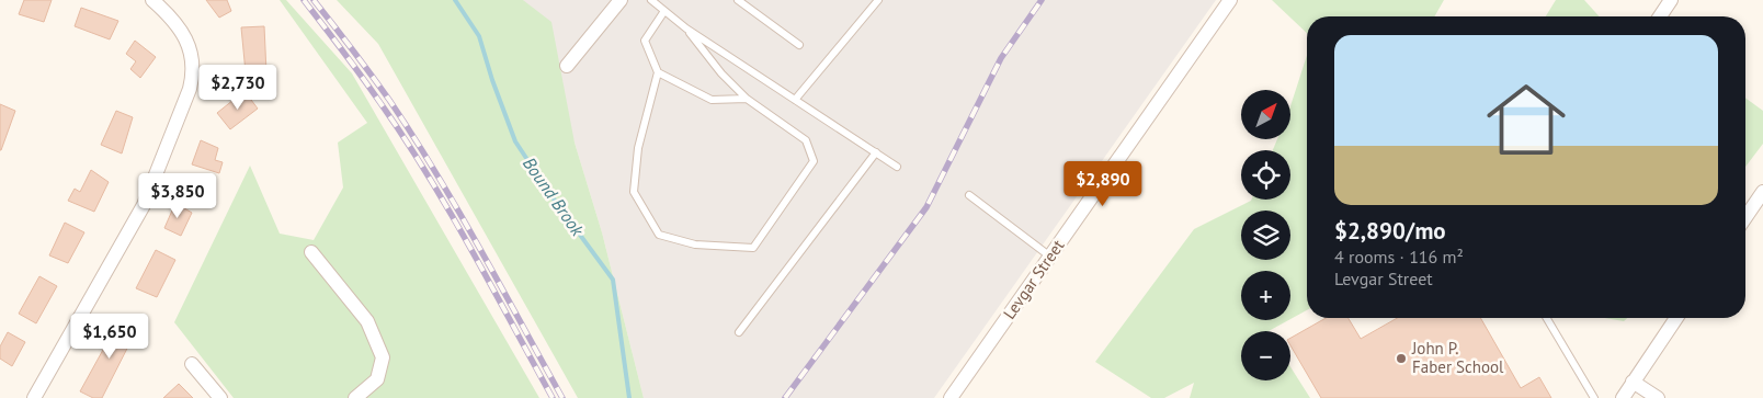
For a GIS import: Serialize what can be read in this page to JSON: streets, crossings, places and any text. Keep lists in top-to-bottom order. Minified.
{"streets":{"street":["Levgar Street"]},"water":["Bound Brook"],"places":["John P. Faber School"],"north":"top right","page":{"list":[{"name":"$2,890/mo","note":"4 rooms · 116 m² · Levgar Street"}],"price":["$2,730","$2,890","$3,850","$1,650"],"map_buttons":["+","−"]}}
